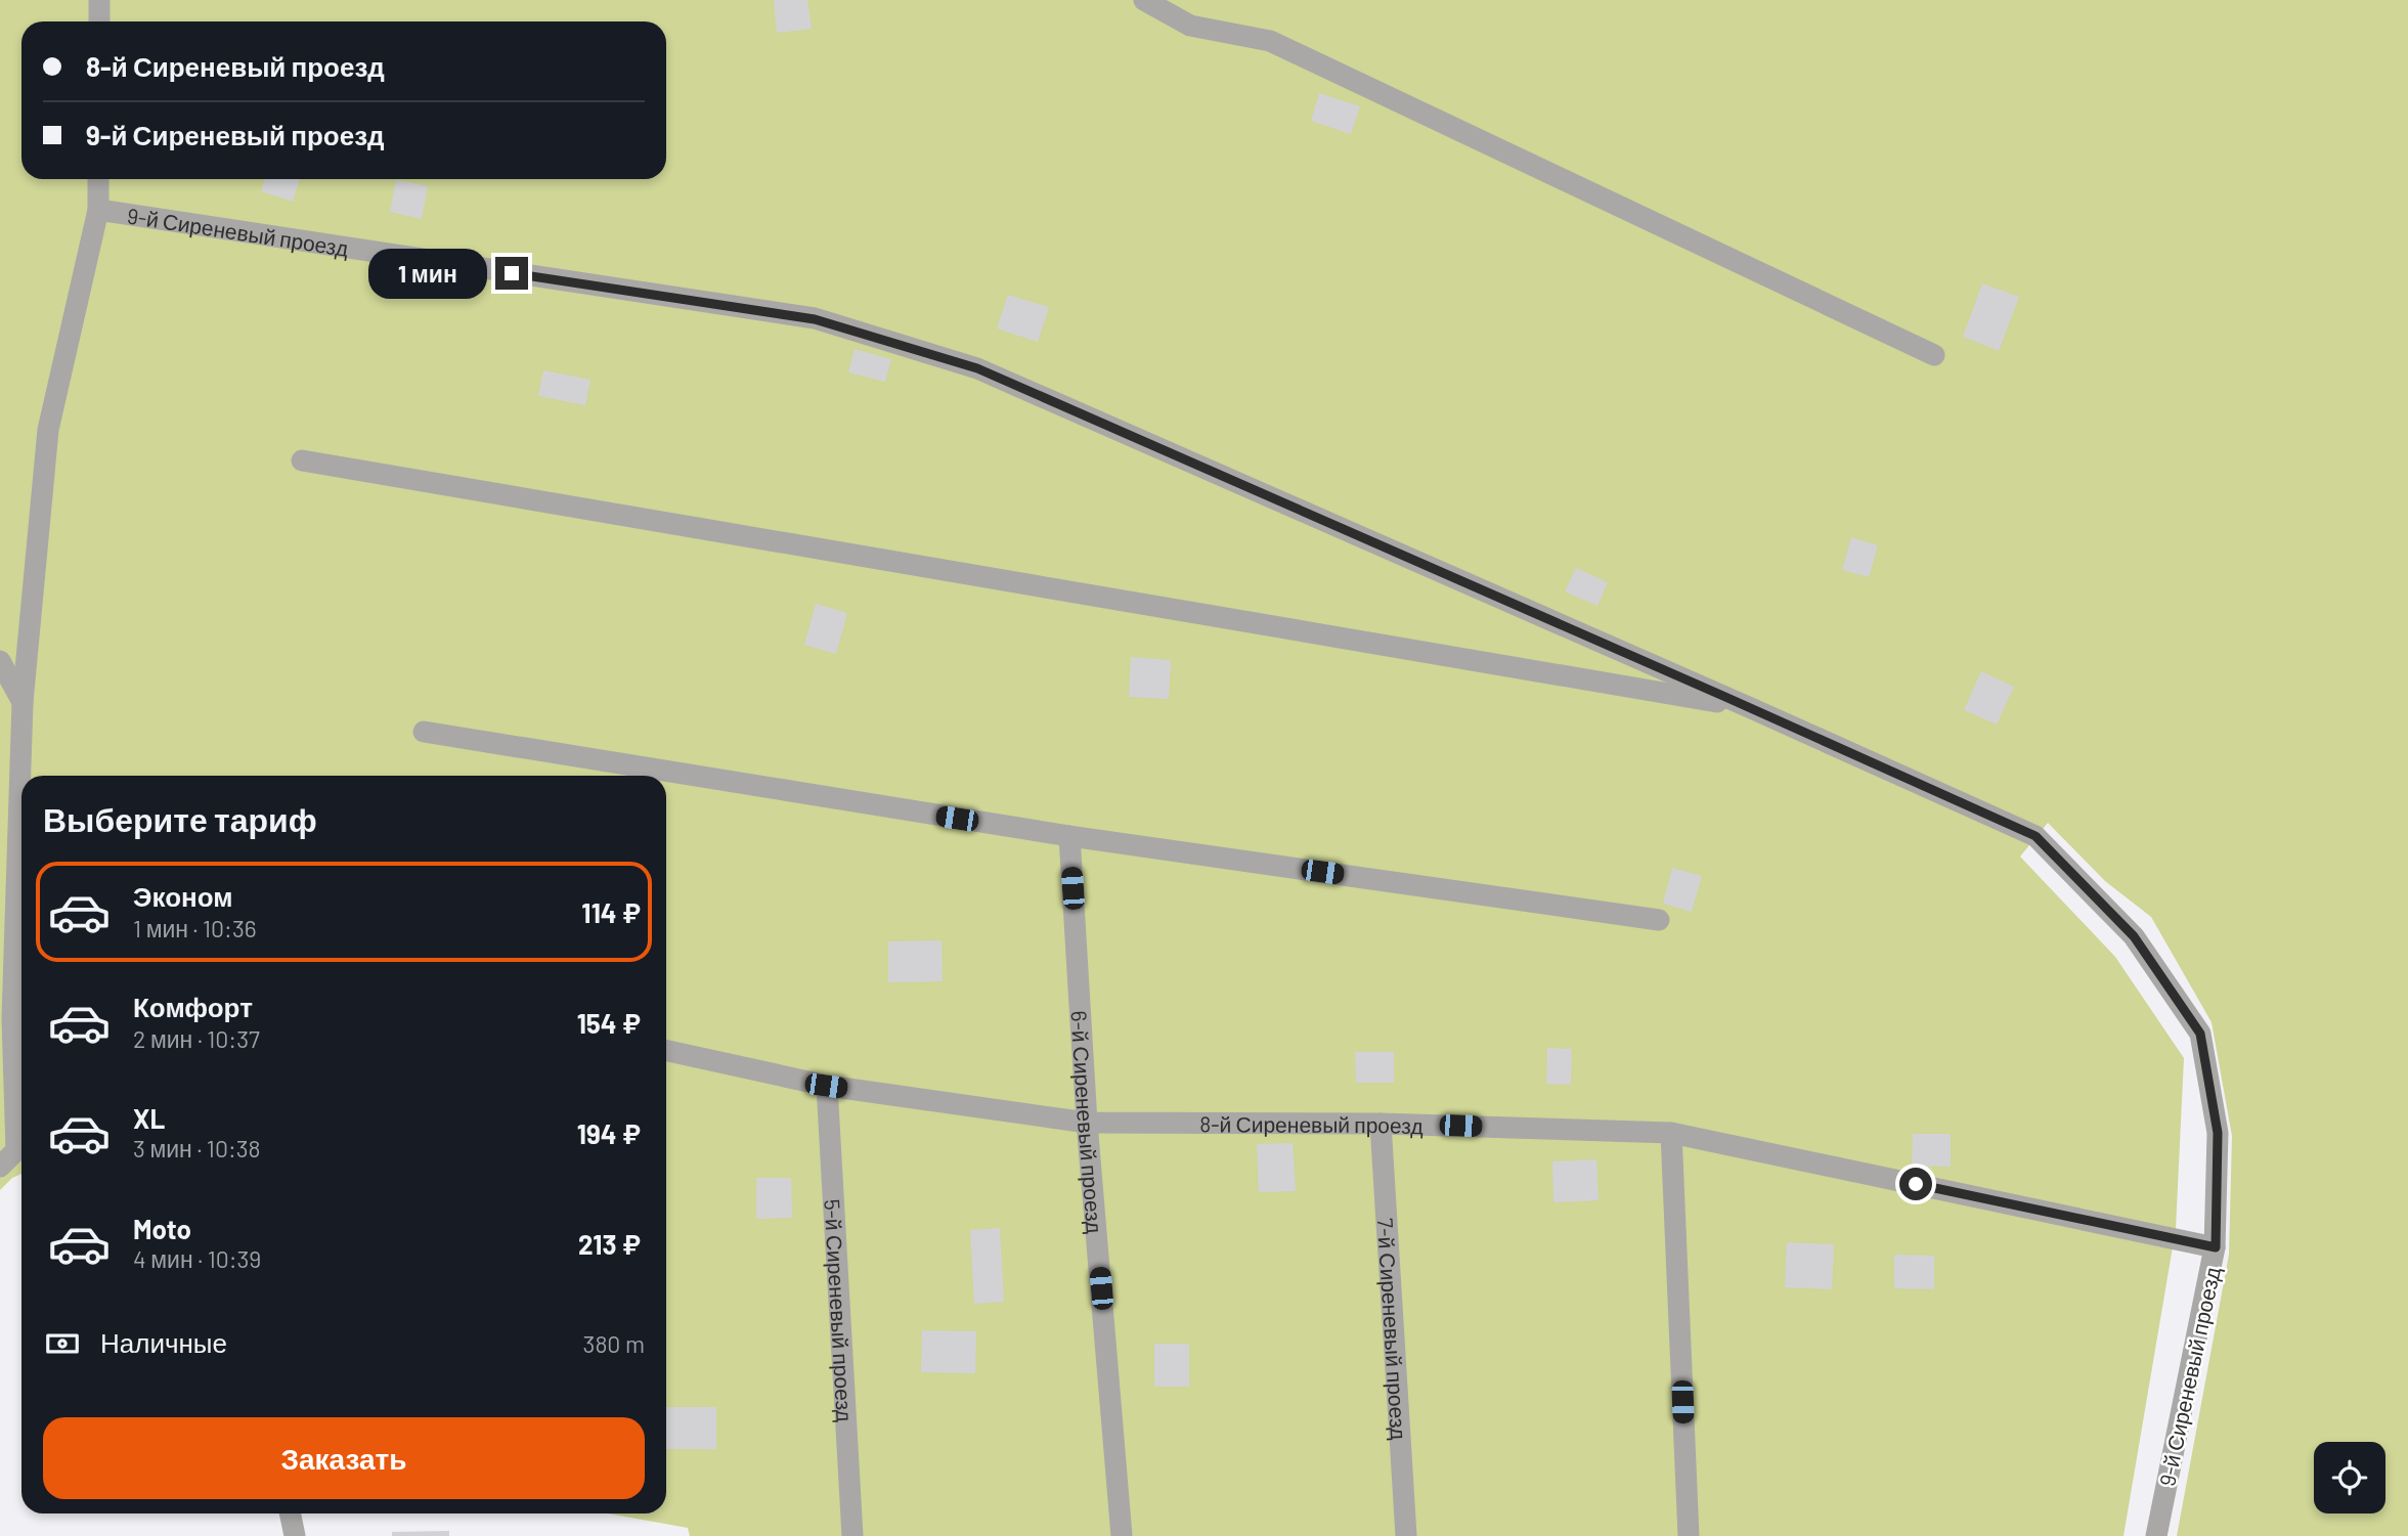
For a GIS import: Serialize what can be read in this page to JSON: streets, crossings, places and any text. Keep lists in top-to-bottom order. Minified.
{"streets":{"street":["9-й Сиреневый проезд","6-й Сиреневый проезд","8-й Сиреневый проезд","5-й Сиреневый проезд","7-й Сиреневый проезд"]},"crossings":[["9-й Сиреневый проезд","8-й Сиреневый проезд"],["6-й Сиреневый проезд","8-й Сиреневый проезд"],["8-й Сиреневый проезд","5-й Сиреневый проезд"],["8-й Сиреневый проезд","7-й Сиреневый проезд"]],"page":{"banner":["8-й Сиреневый проезд","9-й Сиреневый проезд"],"bubble":"1 мин","heading":"Выберите тариф","list":[{"name":"Эконом","note":"1 мин · 10:36","value":"114 ₽"},{"name":"Комфорт","note":"2 мин · 10:37","value":"154 ₽"},{"name":"XL","note":"3 мин · 10:38","value":"194 ₽"},{"name":"Moto","note":"4 мин · 10:39","value":"213 ₽"}],"pay":["Наличные","380 m"],"buttons":"Заказать"}}
